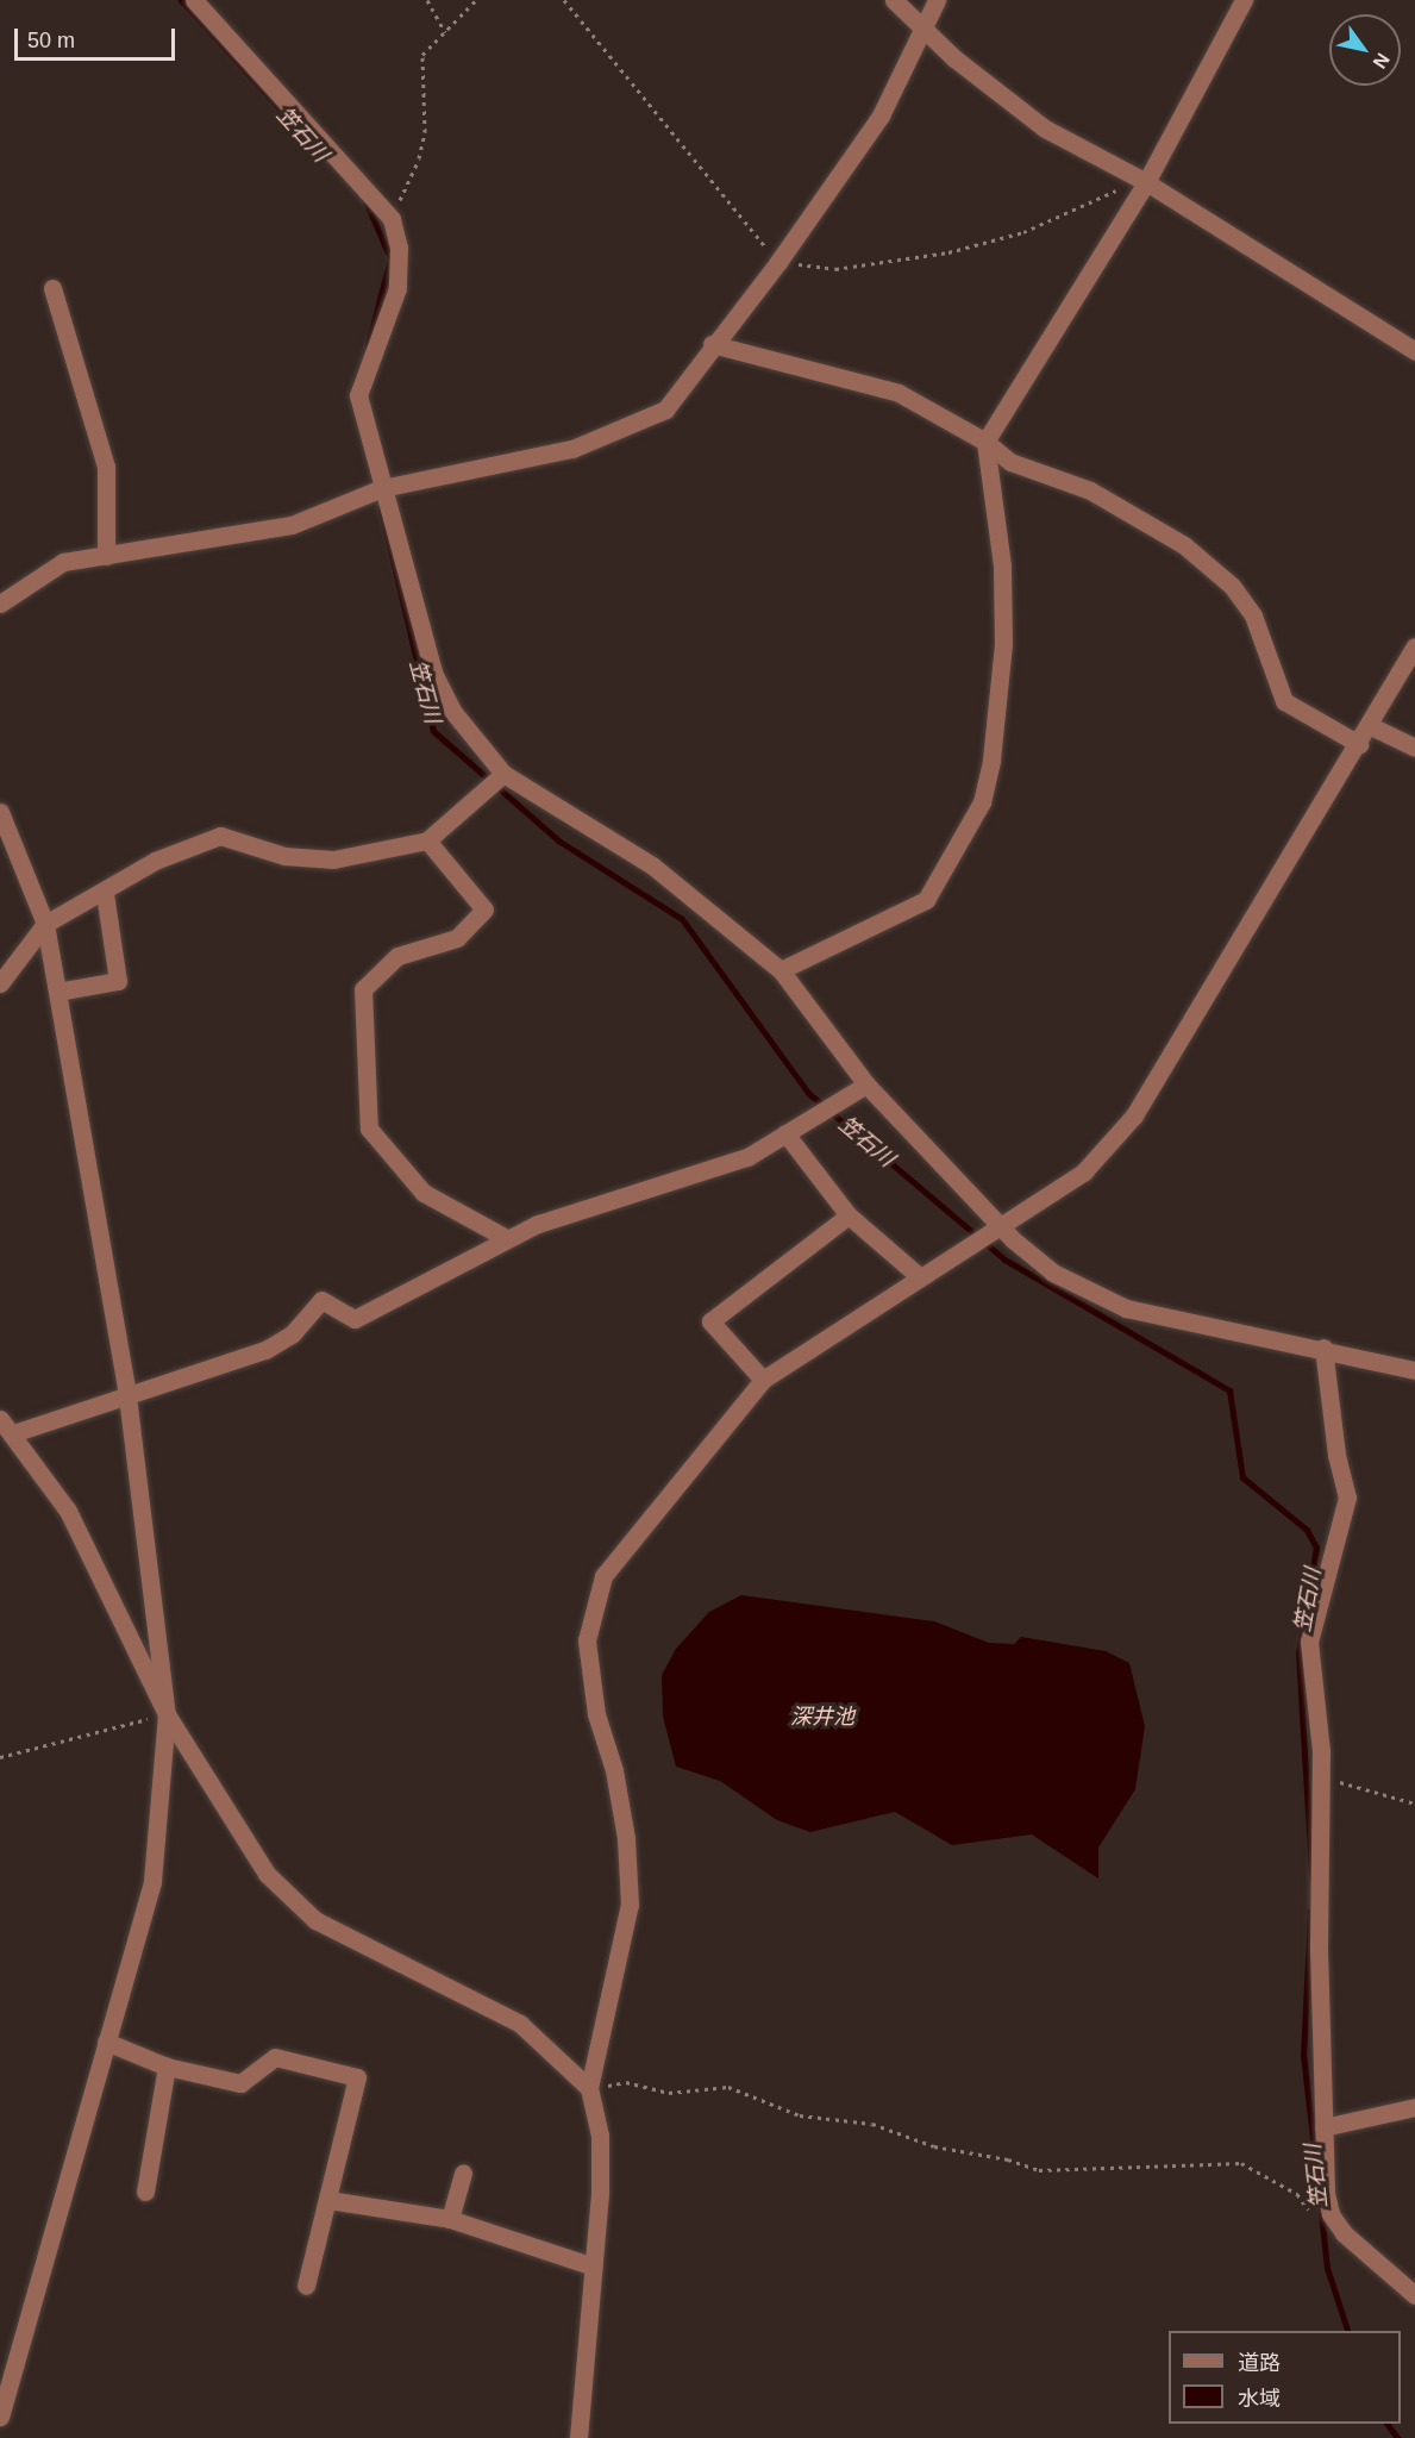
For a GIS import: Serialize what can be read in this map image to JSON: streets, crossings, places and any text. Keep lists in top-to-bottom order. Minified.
{"water":["笠石川","深井池"],"legend":["道路","水域"],"scale_bar":"50 m","north":"bottom right"}
